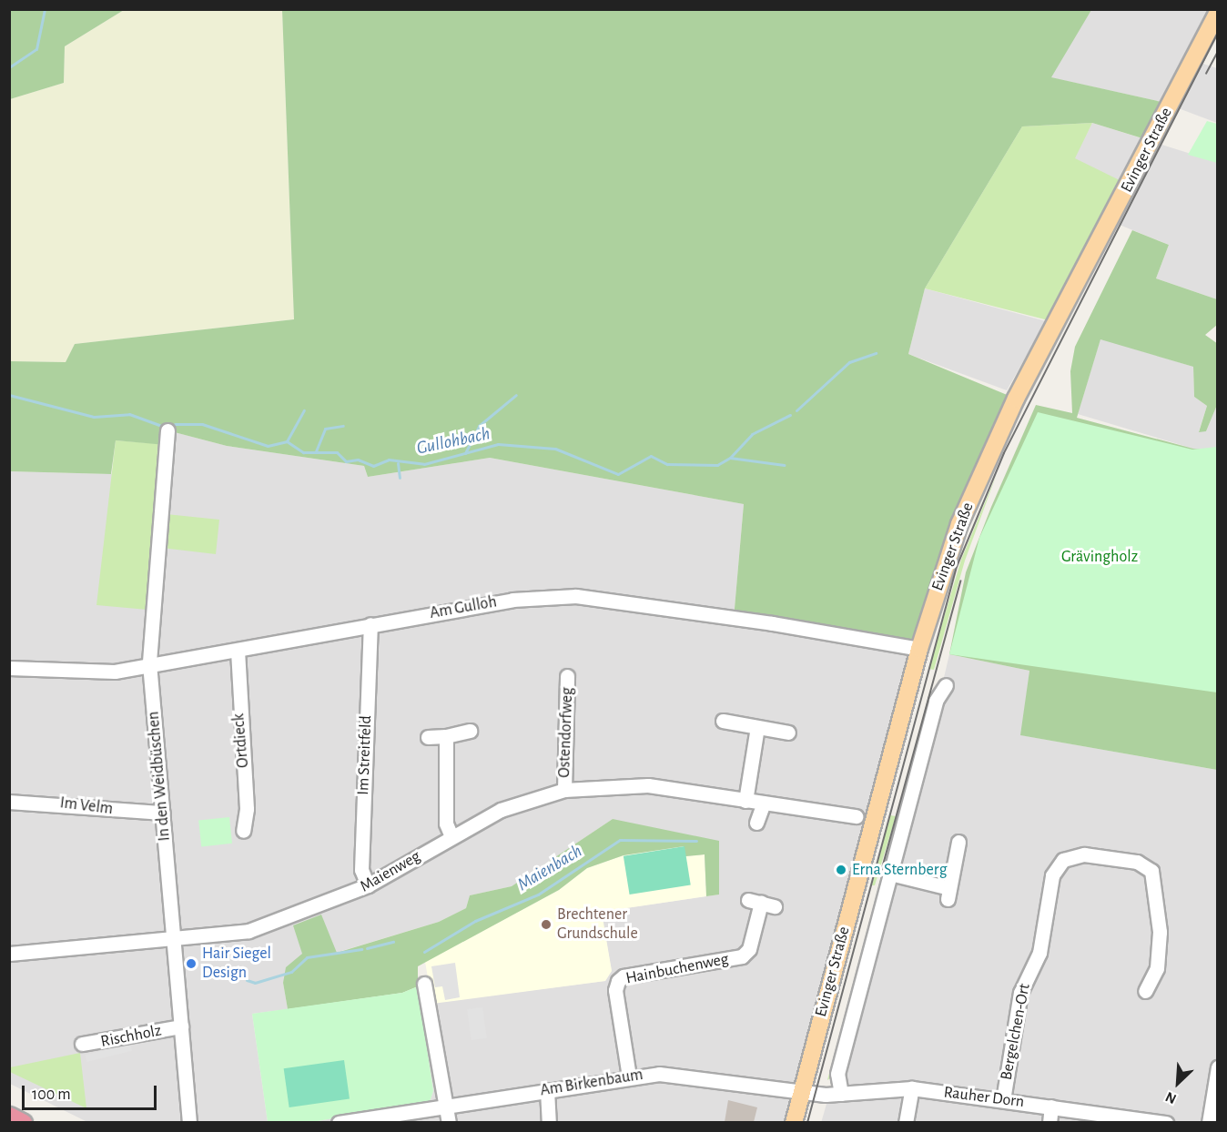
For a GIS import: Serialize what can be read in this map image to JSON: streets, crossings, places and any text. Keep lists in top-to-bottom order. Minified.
{"streets":{"main road":["Evinger Straße"],"street":["Am Gulloh","Ostendorfweg","Ortdieck","Im Streitfeld","In den Weidbüschen","Im Velm","Maienweg","Hainbuchenweg","Bergelchen-Ort","Rischholz","Am Birkenbaum","Rauher Dorn"]},"crossings":[["Evinger Straße","Am Gulloh"],["Evinger Straße","Am Birkenbaum"],["Evinger Straße","Rauher Dorn"],["Am Gulloh","Ortdieck"],["Am Gulloh","Im Streitfeld"],["Am Gulloh","In den Weidbüschen"],["Ostendorfweg","Maienweg"],["Im Streitfeld","Maienweg"],["In den Weidbüschen","Im Velm"],["In den Weidbüschen","Maienweg"],["In den Weidbüschen","Rischholz"],["Hainbuchenweg","Am Birkenbaum"],["Bergelchen-Ort","Rauher Dorn"],["Am Birkenbaum","Rauher Dorn"]],"water":["Gullohbach","Maienbach"],"parks":["Grävingholz"],"places":["Erna Sternberg","Brechtener Grundschule","Hair Siegel Design"],"scale_bar":"100 m","north":"bottom left"}
